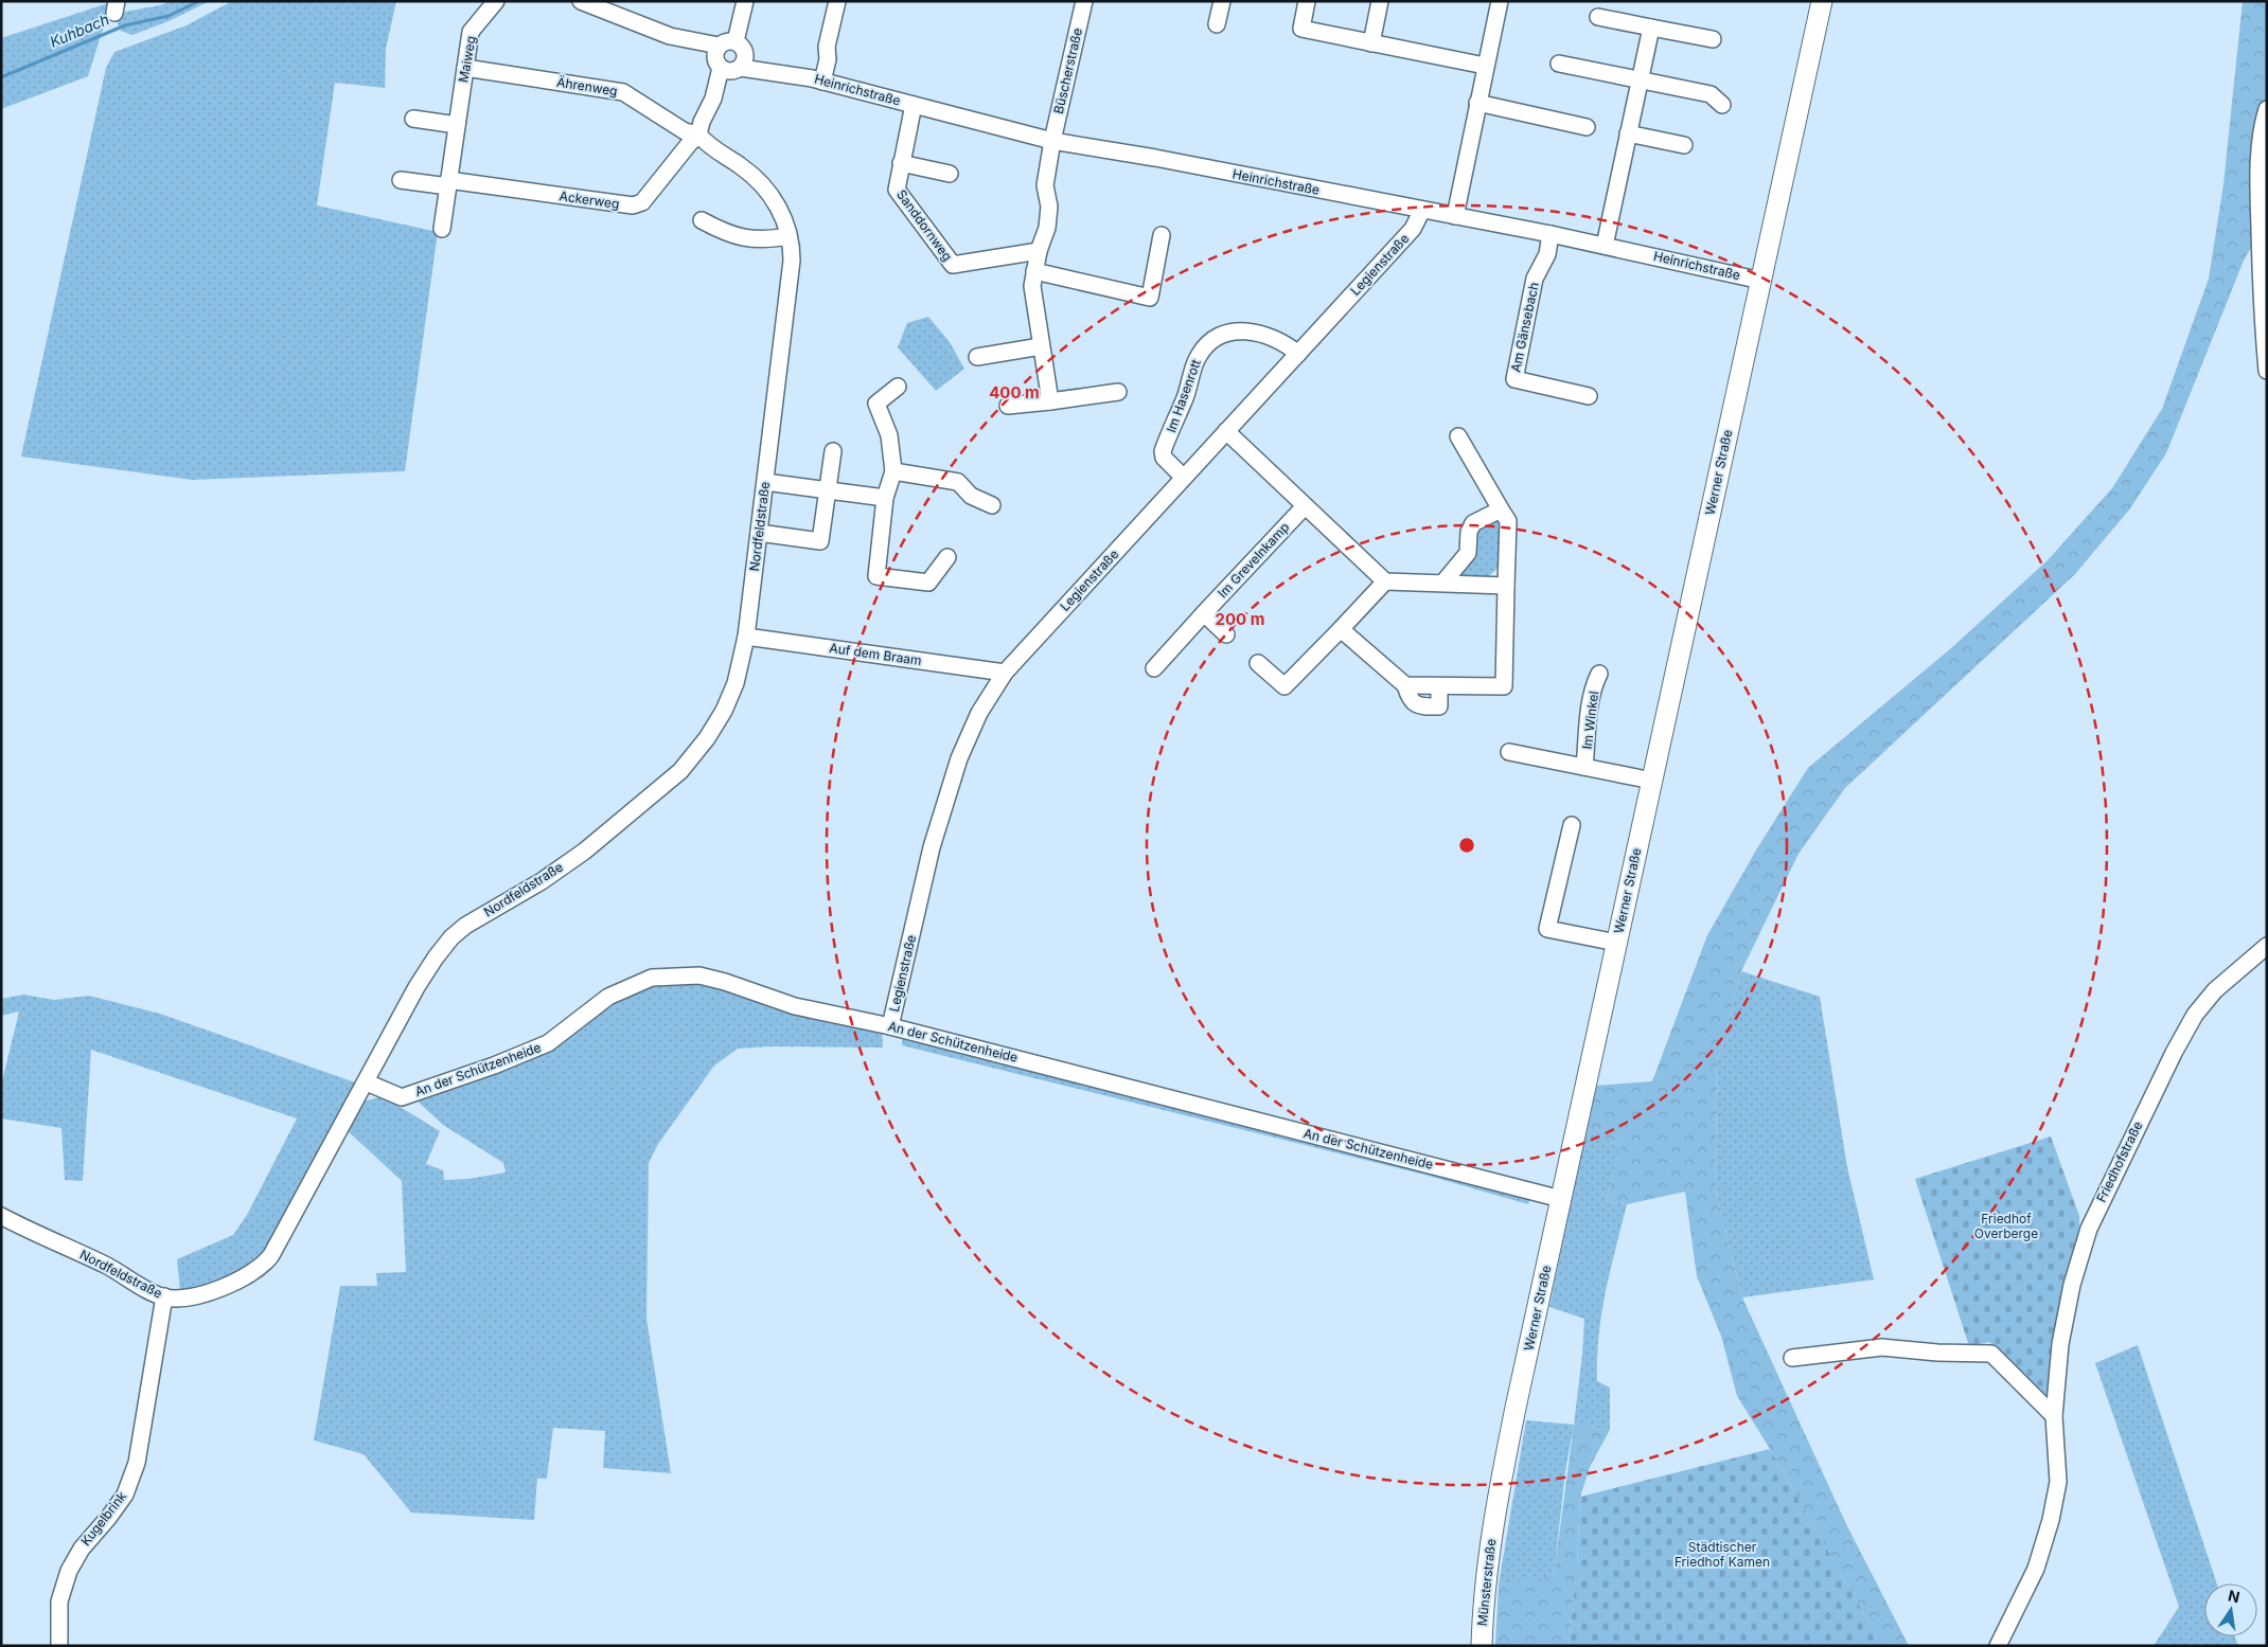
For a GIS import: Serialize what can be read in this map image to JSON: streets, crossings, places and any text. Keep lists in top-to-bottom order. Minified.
{"streets":{"main road":["Werner Straße","Münsterstraße"],"street":["Maiweg","Büscherstraße","Ährenweg","Heinrichstraße","Ackerweg","Sanddornweg","Legienstraße","Am Gänsebach","Im Hasenrott","Nordfeldstraße","Im Grevelnkamp","Auf dem Braam","Im Winkel","An der Schützenheide","Friedhofstraße","Kugelbrink"]},"crossings":[["Maiweg","Ährenweg"],["Maiweg","Ackerweg"],["Büscherstraße","Heinrichstraße"],["Ährenweg","Ackerweg"],["Ährenweg","Nordfeldstraße"],["Heinrichstraße","Sanddornweg"],["Heinrichstraße","Legienstraße"],["Heinrichstraße","Am Gänsebach"],["Heinrichstraße","Werner Straße"],["Ackerweg","Nordfeldstraße"],["Legienstraße","Im Hasenrott"],["Legienstraße","Auf dem Braam"],["Legienstraße","An der Schützenheide"],["Werner Straße","Im Winkel"],["Werner Straße","An der Schützenheide"],["Werner Straße","Münsterstraße"],["Nordfeldstraße","Auf dem Braam"],["Nordfeldstraße","An der Schützenheide"],["Nordfeldstraße","Kugelbrink"]],"water":["Kuhbach"],"parks":["Friedhof Overberge","Städtischer Friedhof Kamen"],"north":"top","rings":["400 m","200 m"]}
